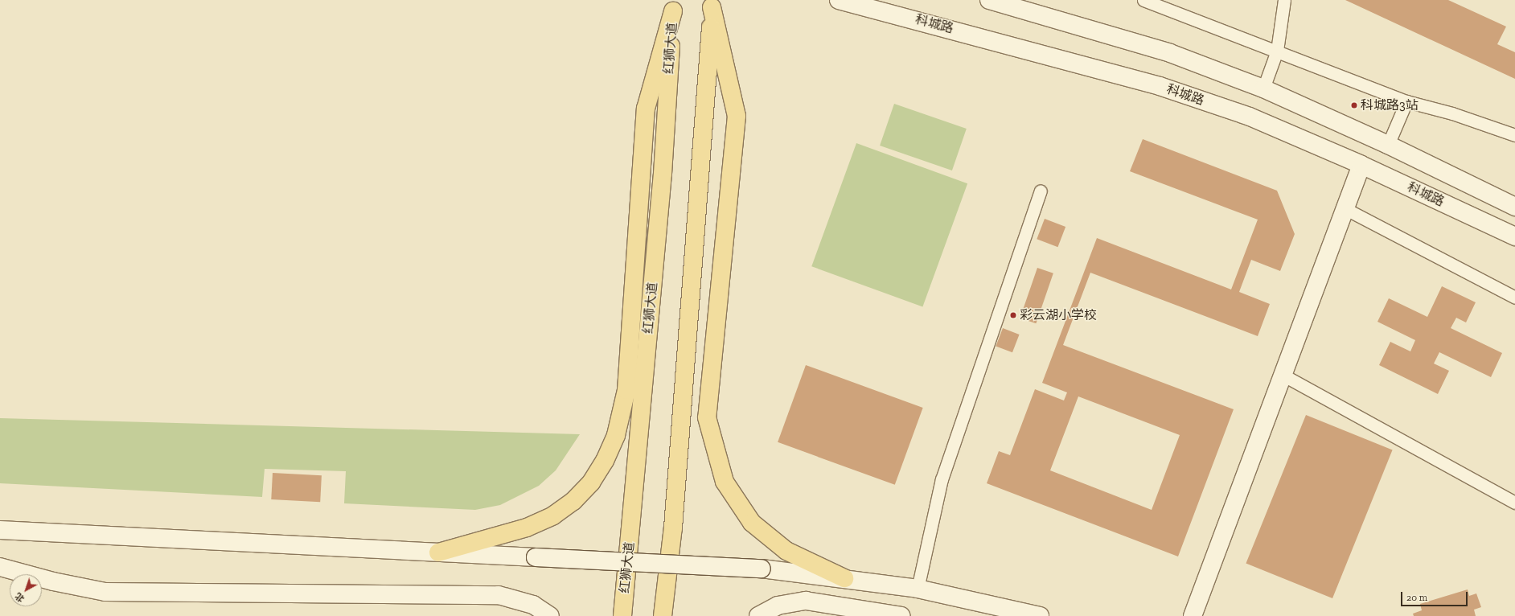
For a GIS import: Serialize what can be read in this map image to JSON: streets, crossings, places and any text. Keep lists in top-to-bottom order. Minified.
{"streets":{"main road":["科城路","红狮大道"]},"places":["科城路3站","彩云湖小学校"],"scale_bar":"20 m","north":"bottom left"}
